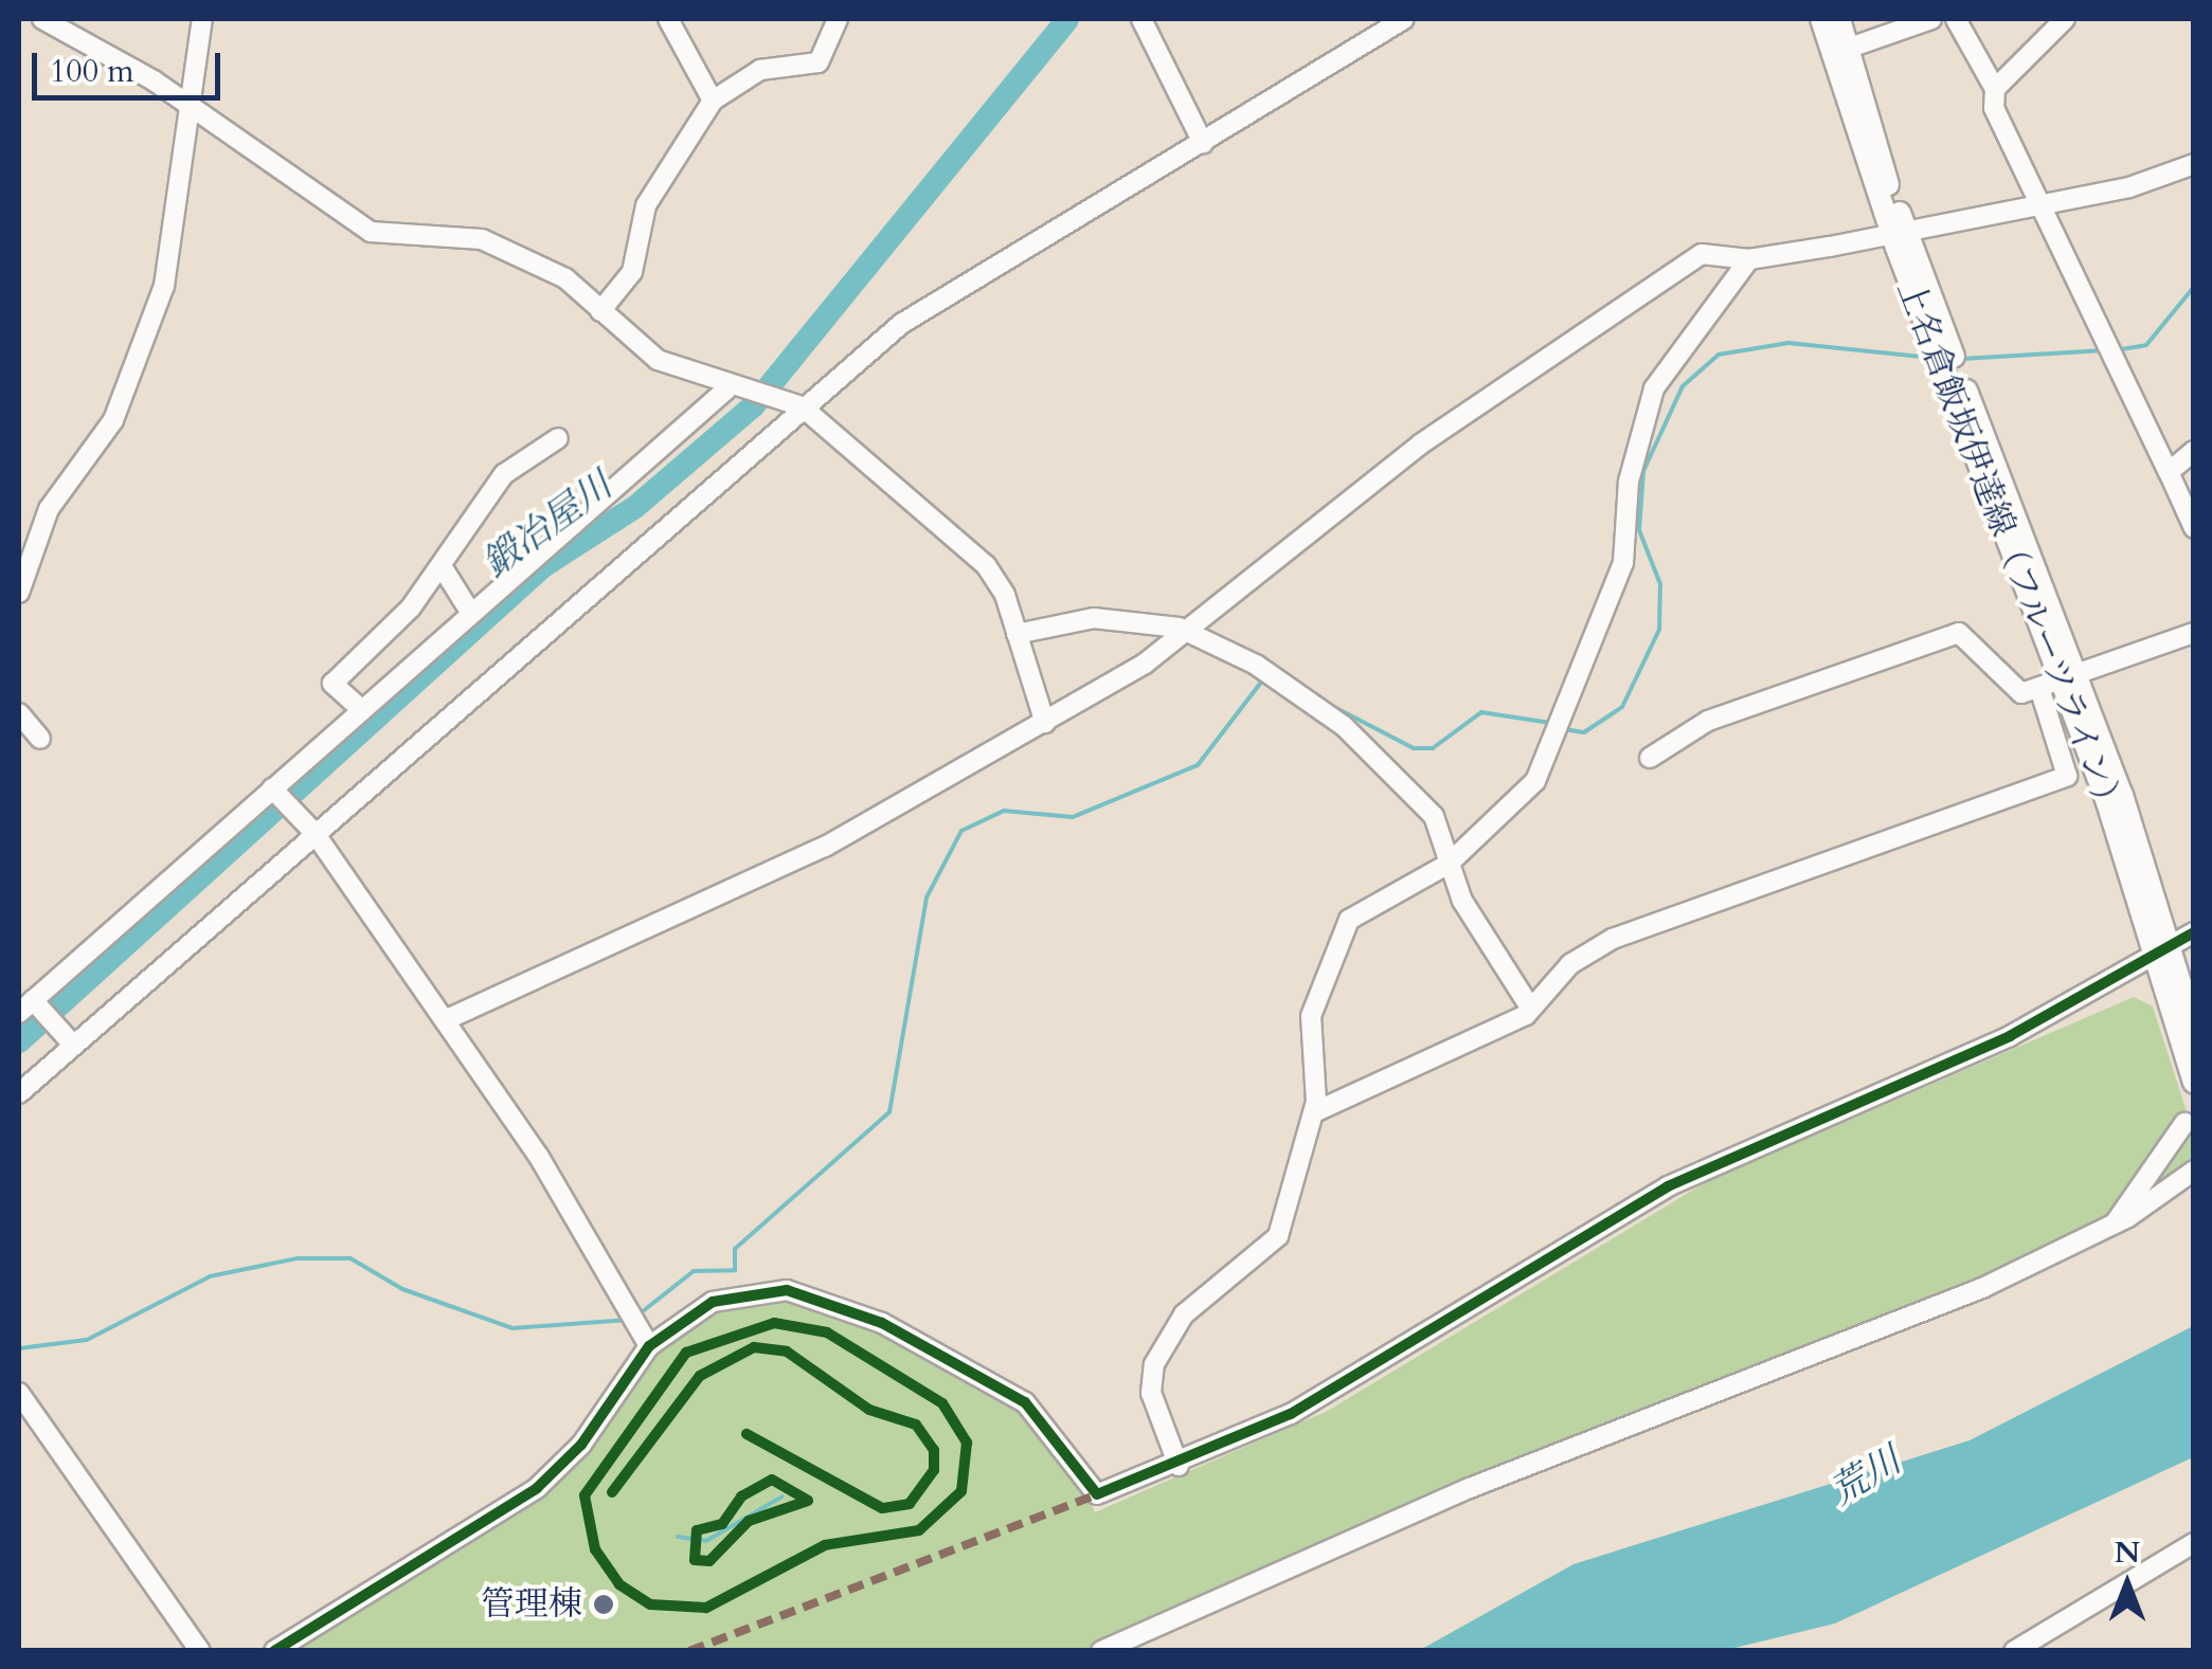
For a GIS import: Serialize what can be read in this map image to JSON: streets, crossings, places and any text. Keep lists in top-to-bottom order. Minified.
{"streets":{"main road":["上名倉飯坂伊達線（フルーツライン）"]},"water":["鍛冶屋川","荒川"],"places":["管理棟"],"scale_bar":"100 m","north":"top"}
